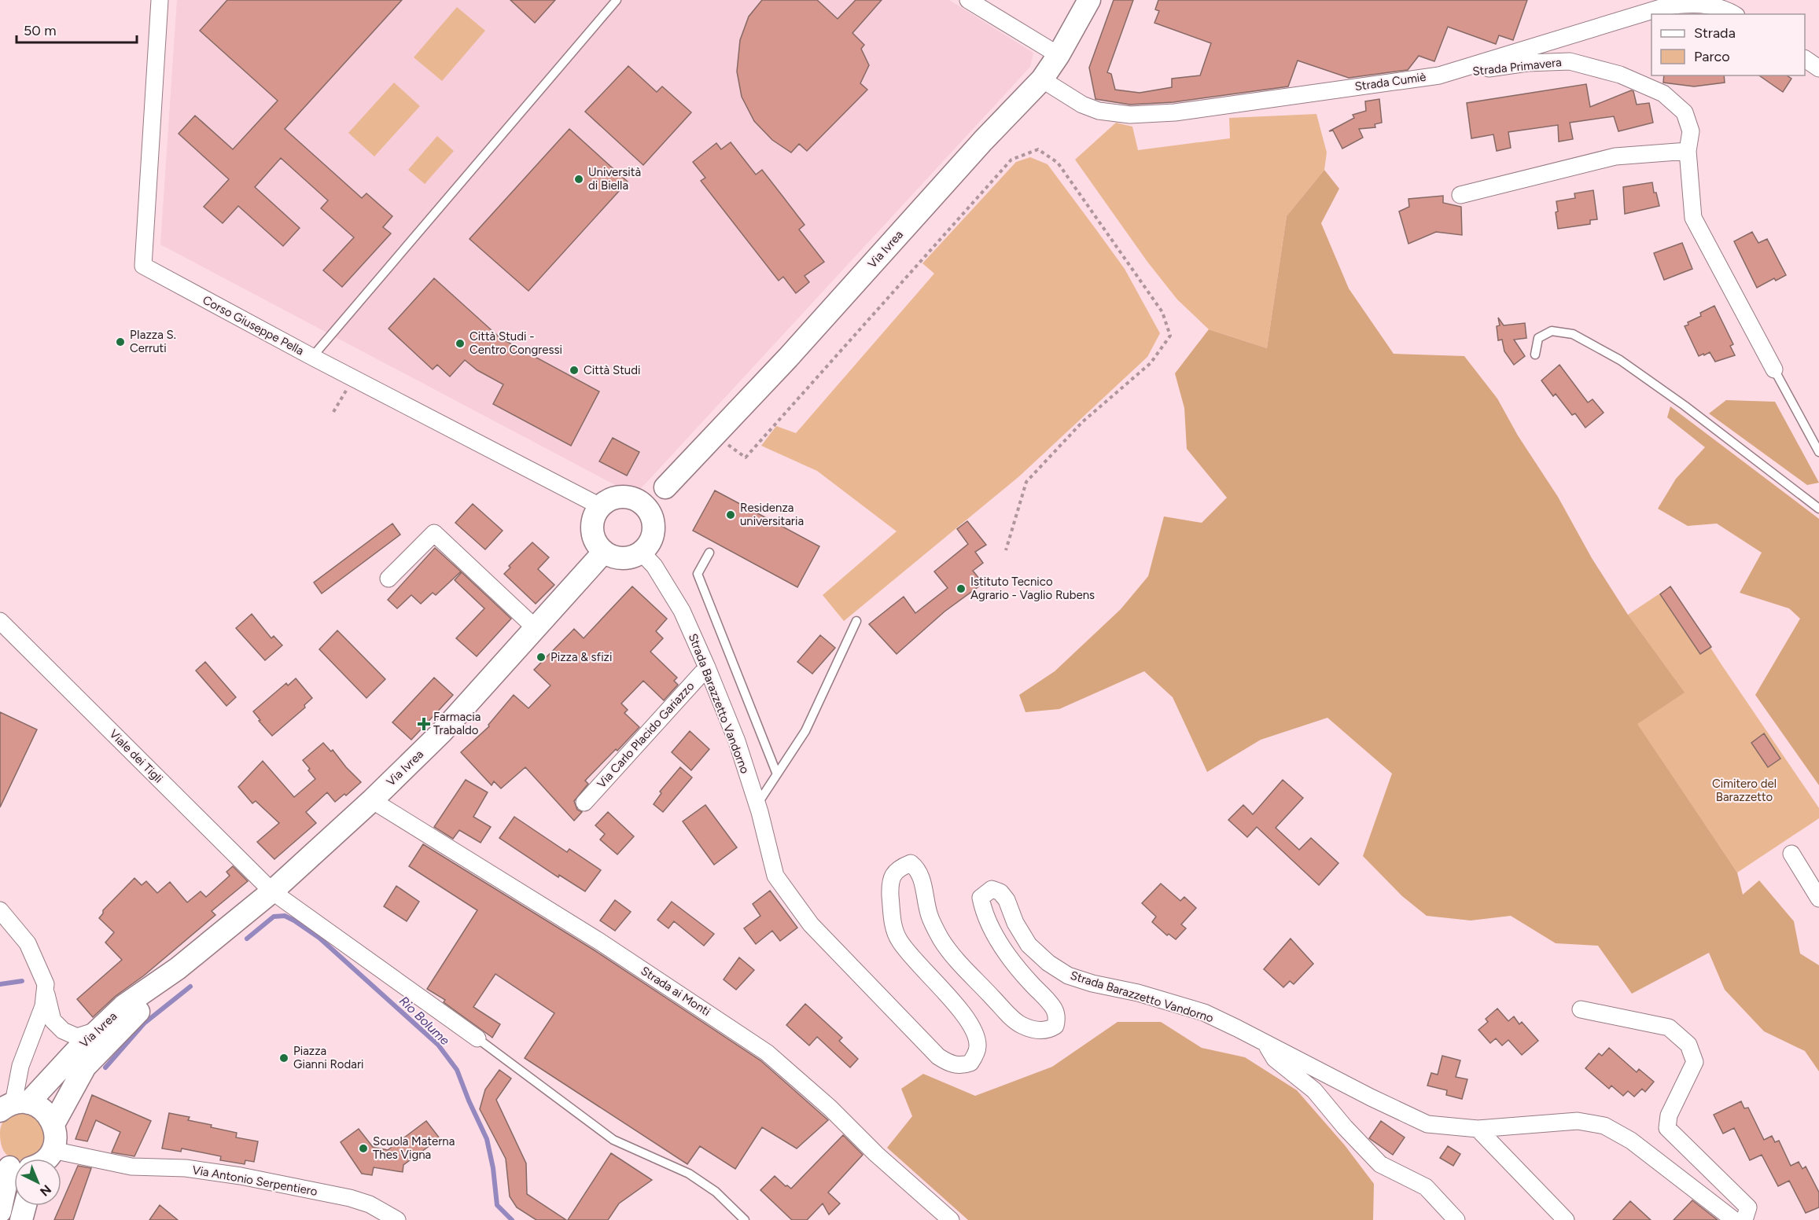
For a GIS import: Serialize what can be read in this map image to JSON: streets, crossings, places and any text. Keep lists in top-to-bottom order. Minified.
{"streets":{"main road":["Via Ivrea"],"street":["Strada Primavera","Strada Cumiè","Corso Giuseppe Pella","Strada Barazzetto Vandorno","Via Carlo Placido Gariazzo","Viale dei Tigli","Strada ai Monti","Via Antonio Serpentiero"]},"crossings":[["Strada Primavera","Strada Cumiè"],["Strada Cumiè","Via Ivrea"],["Via Ivrea","Viale dei Tigli"],["Via Ivrea","Strada ai Monti"],["Strada Barazzetto Vandorno","Via Carlo Placido Gariazzo"]],"water":["Rio Bolume"],"parks":["Cimitero del Barazzetto"],"places":{"other":["Università di Biella","PIazza S. Cerruti","Città Studi - Centro Congressi","Città Studi","Residenza universitaria","Istituto Tecnico Agrario - Vaglio Rubens","Pizza & sfizi","Piazza Gianni Rodari","Scuola Materna Thes Vigna"],"health":["Farmacia Trabaldo"]},"legend":["Strada","Parco"],"scale_bar":"50 m","north":"bottom right"}
